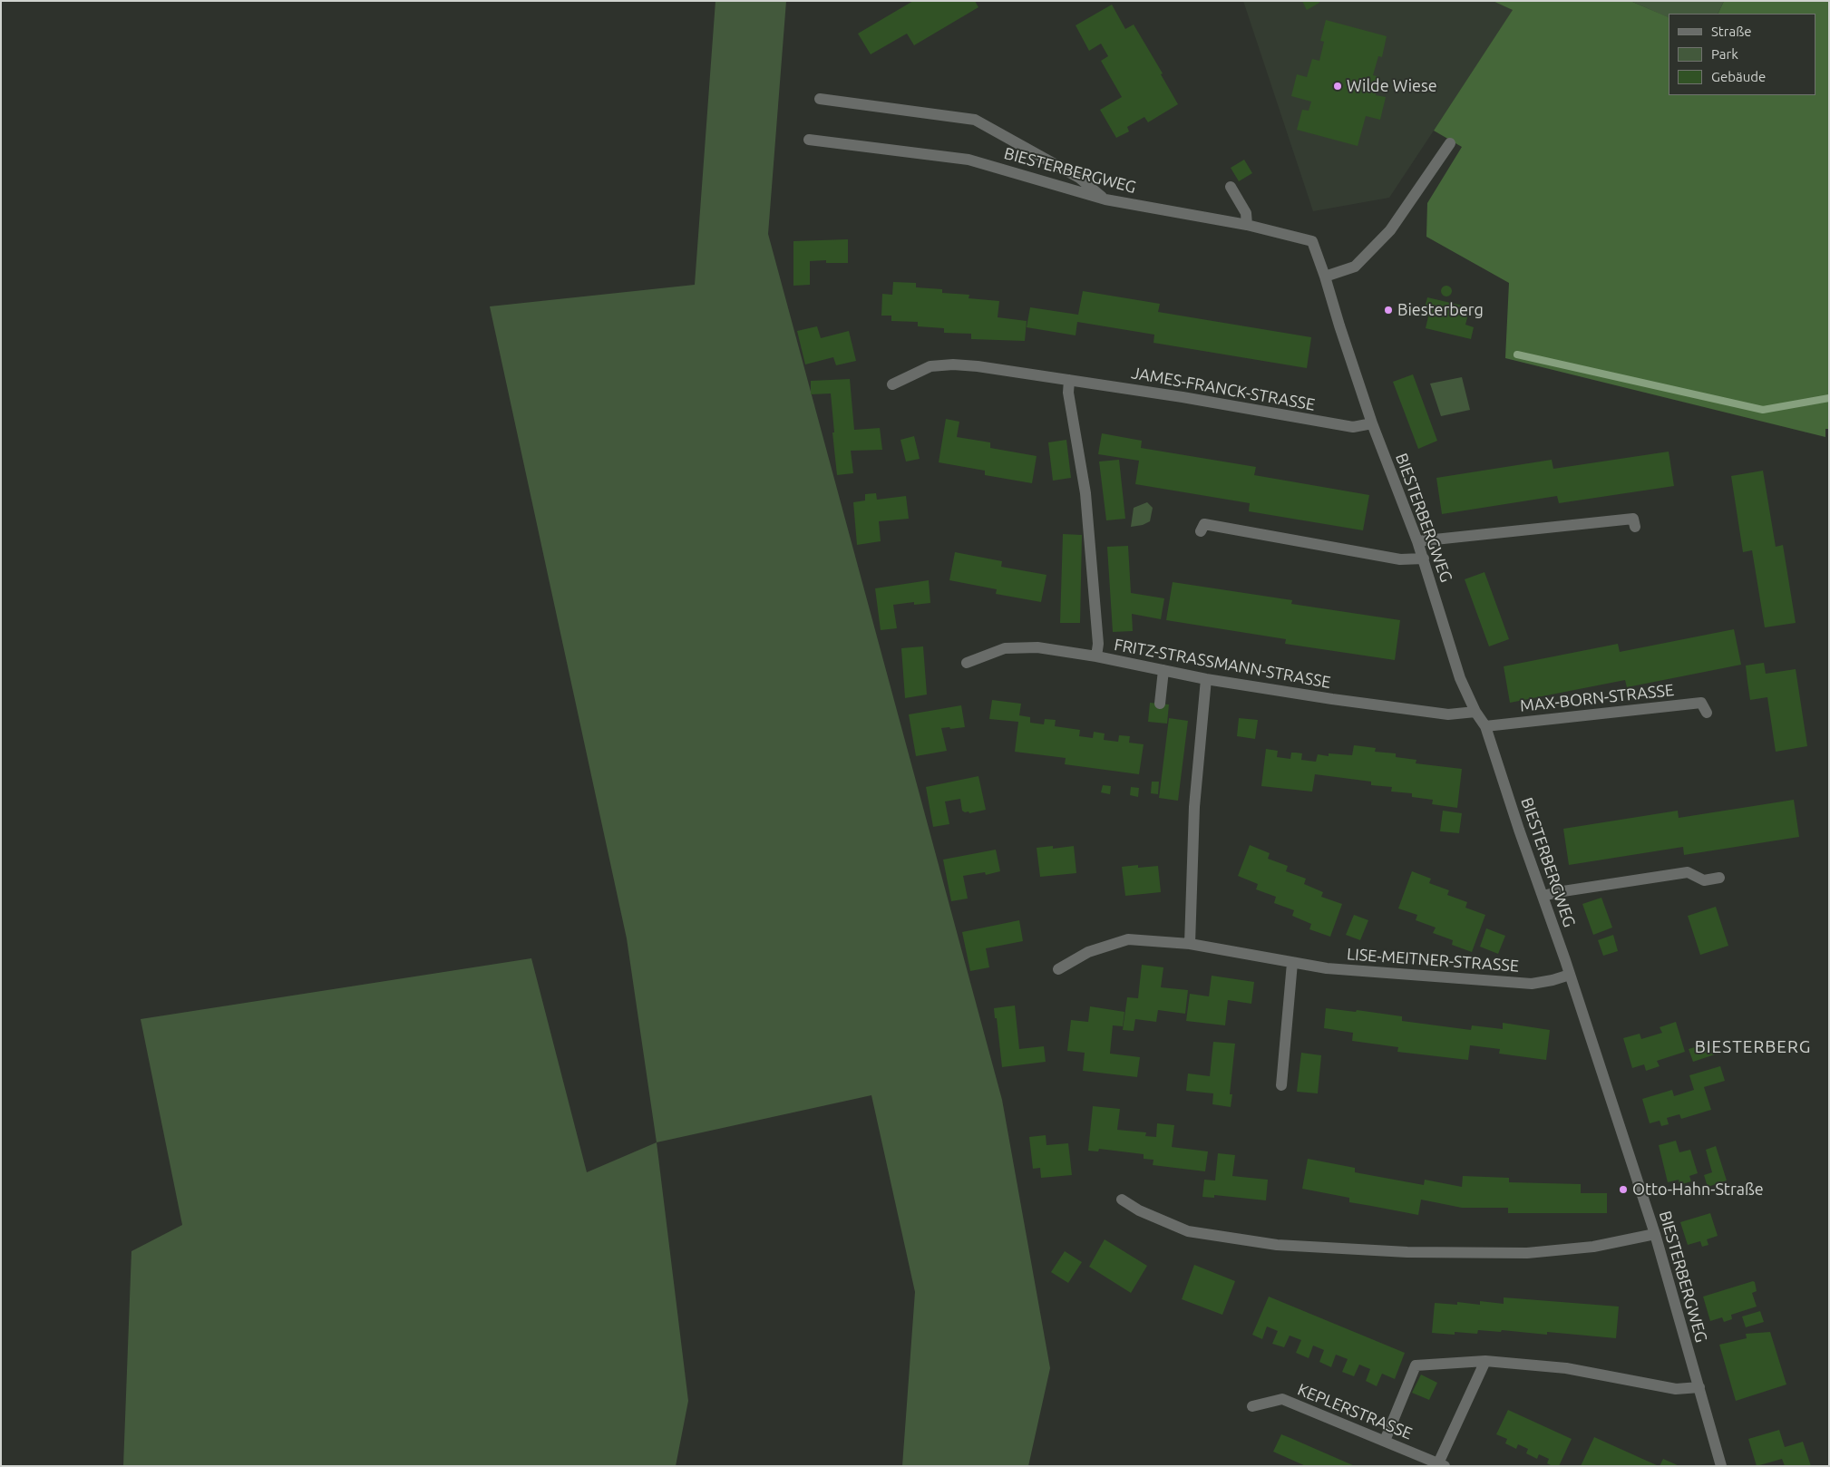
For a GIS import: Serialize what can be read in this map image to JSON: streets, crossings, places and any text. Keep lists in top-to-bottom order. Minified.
{"streets":{"street":["BIESTERBERGWEG","JAMES-FRANCK-STRASSE","FRITZ-STRASSMANN-STRASSE","MAX-BORN-STRASSE","LISE-MEITNER-STRASSE","KEPLERSTRASSE"]},"crossings":[["BIESTERBERGWEG","JAMES-FRANCK-STRASSE"],["BIESTERBERGWEG","FRITZ-STRASSMANN-STRASSE"],["BIESTERBERGWEG","MAX-BORN-STRASSE"],["BIESTERBERGWEG","LISE-MEITNER-STRASSE"]],"districts":["BIESTERBERG"],"places":["Wilde Wiese","Biesterberg","Otto-Hahn-Straße"],"legend":["Straße","Park","Gebäude"]}
